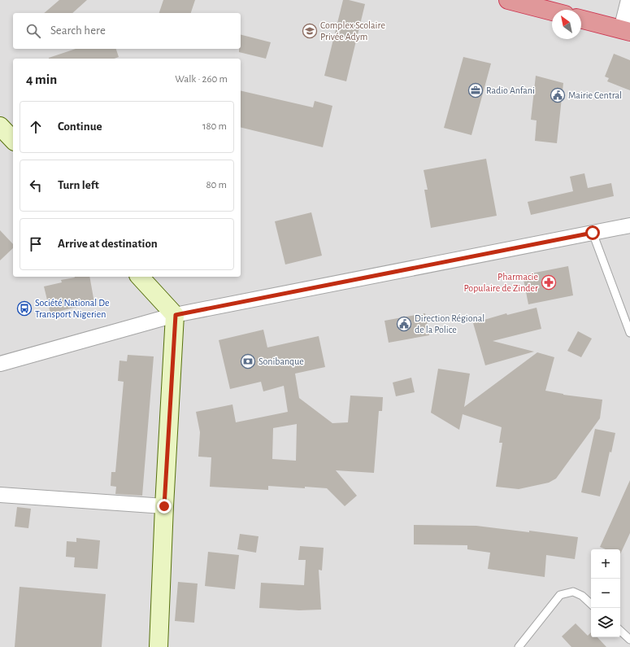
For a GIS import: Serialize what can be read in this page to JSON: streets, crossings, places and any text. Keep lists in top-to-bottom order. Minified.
{"places":{"school or university":["Complex Scolaire Privée Adym"],"office":["Radio Anfani"],"public building":["Mairie Central","Direction Régional de la Police"],"pharmacy":["Pharmacie Populaire de Zinder"],"bus stop":["Société National De Transport Nigerien"],"bank":["Sonibanque"]},"north":"top left","page":{"search":"Search here","heading":["4 min","Walk · 260 m"],"list":[["Continue","180 m"],["Turn left","80 m"],"Arrive at destination"],"map_buttons":["+","−"]}}
